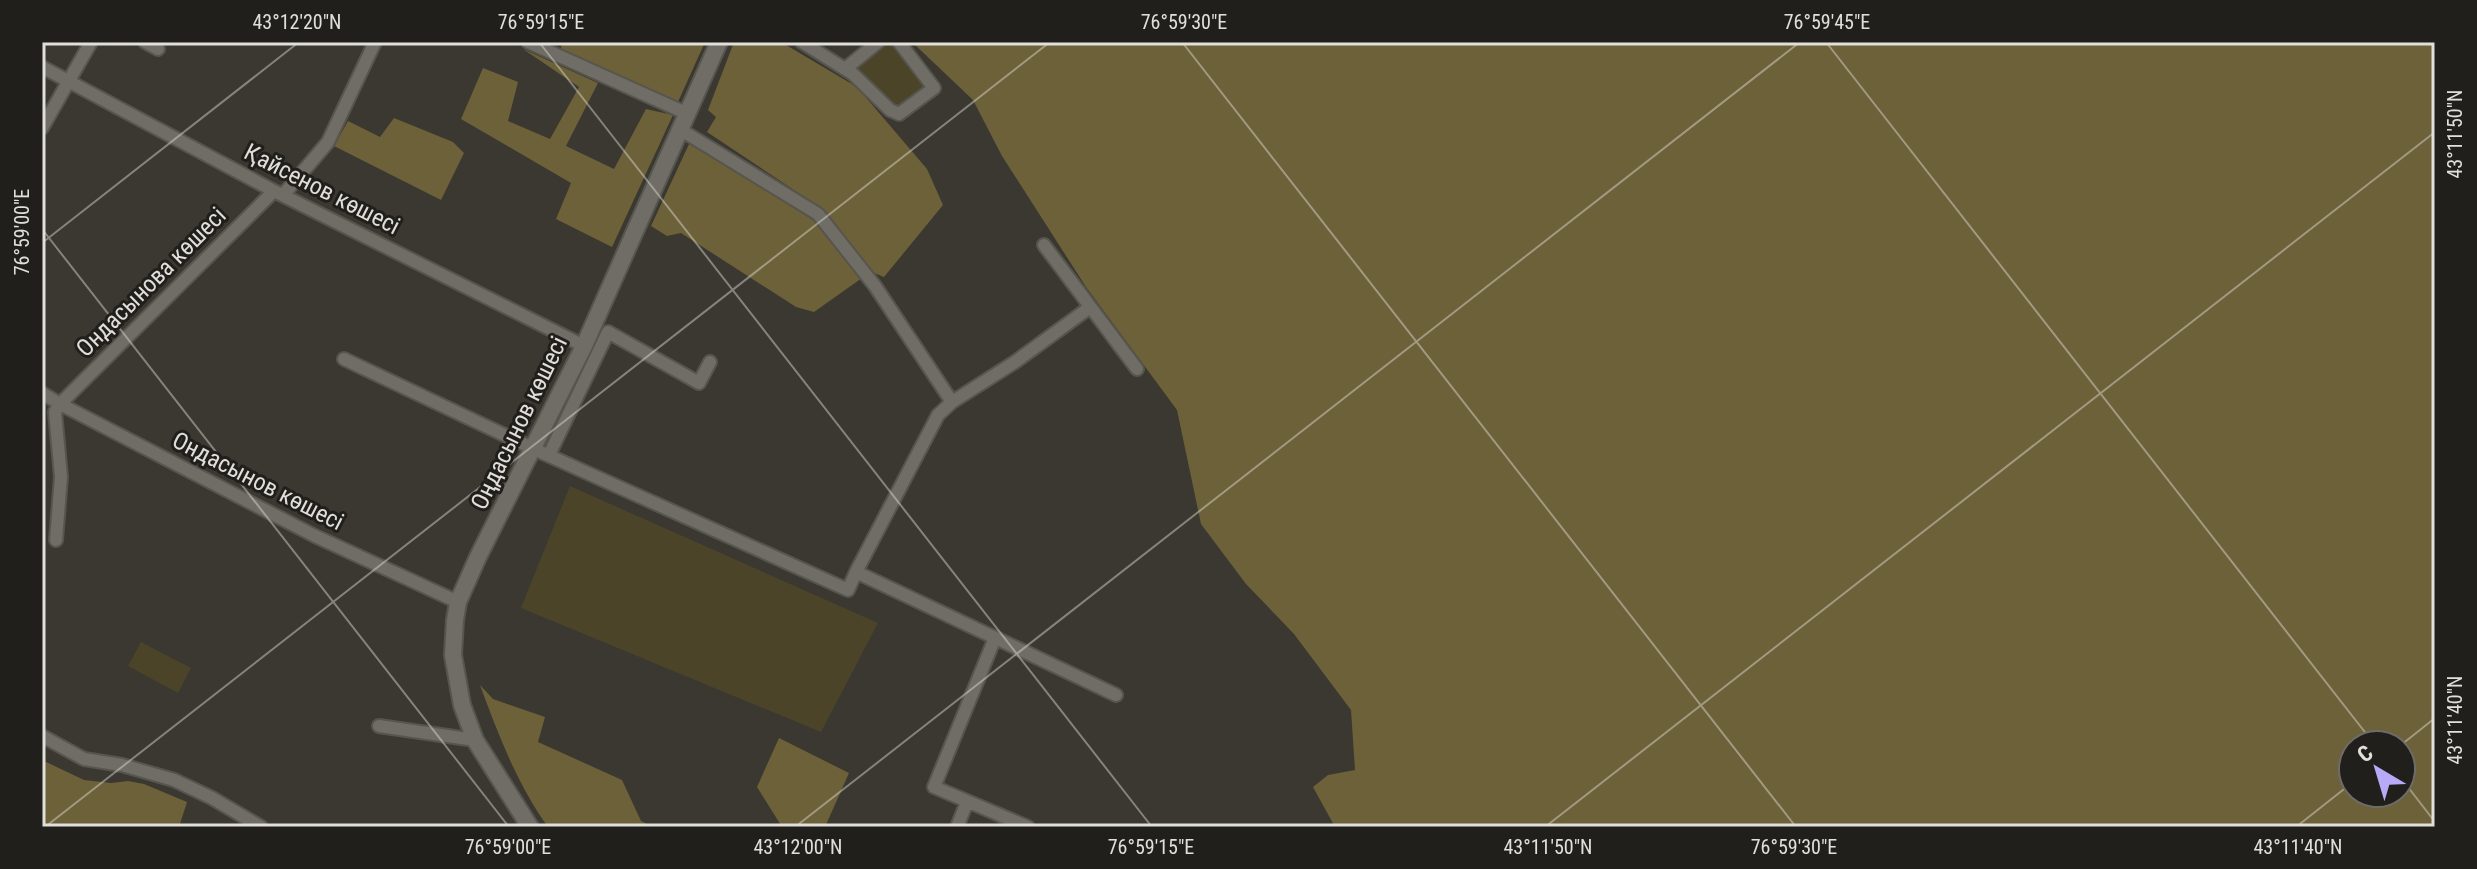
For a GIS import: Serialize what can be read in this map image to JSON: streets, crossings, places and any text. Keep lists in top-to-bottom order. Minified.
{"streets":{"street":["Қайсенов көшесі","Ондасынова көшесі","Оңдасынов көшесі","Ондасынов көшесі"]},"crossings":[["Қайсенов көшесі","Ондасынова көшесі"],["Қайсенов көшесі","Оңдасынов көшесі"],["Ондасынова көшесі","Ондасынов көшесі"],["Оңдасынов көшесі","Ондасынов көшесі"]],"north":"top left","coordinates":["43°12'20\"N","76°59'15\"E","76°59'30\"E","76°59'45\"E","43°11'50\"N","76°59'00\"E","43°11'40\"N","43°12'00\"N"]}
